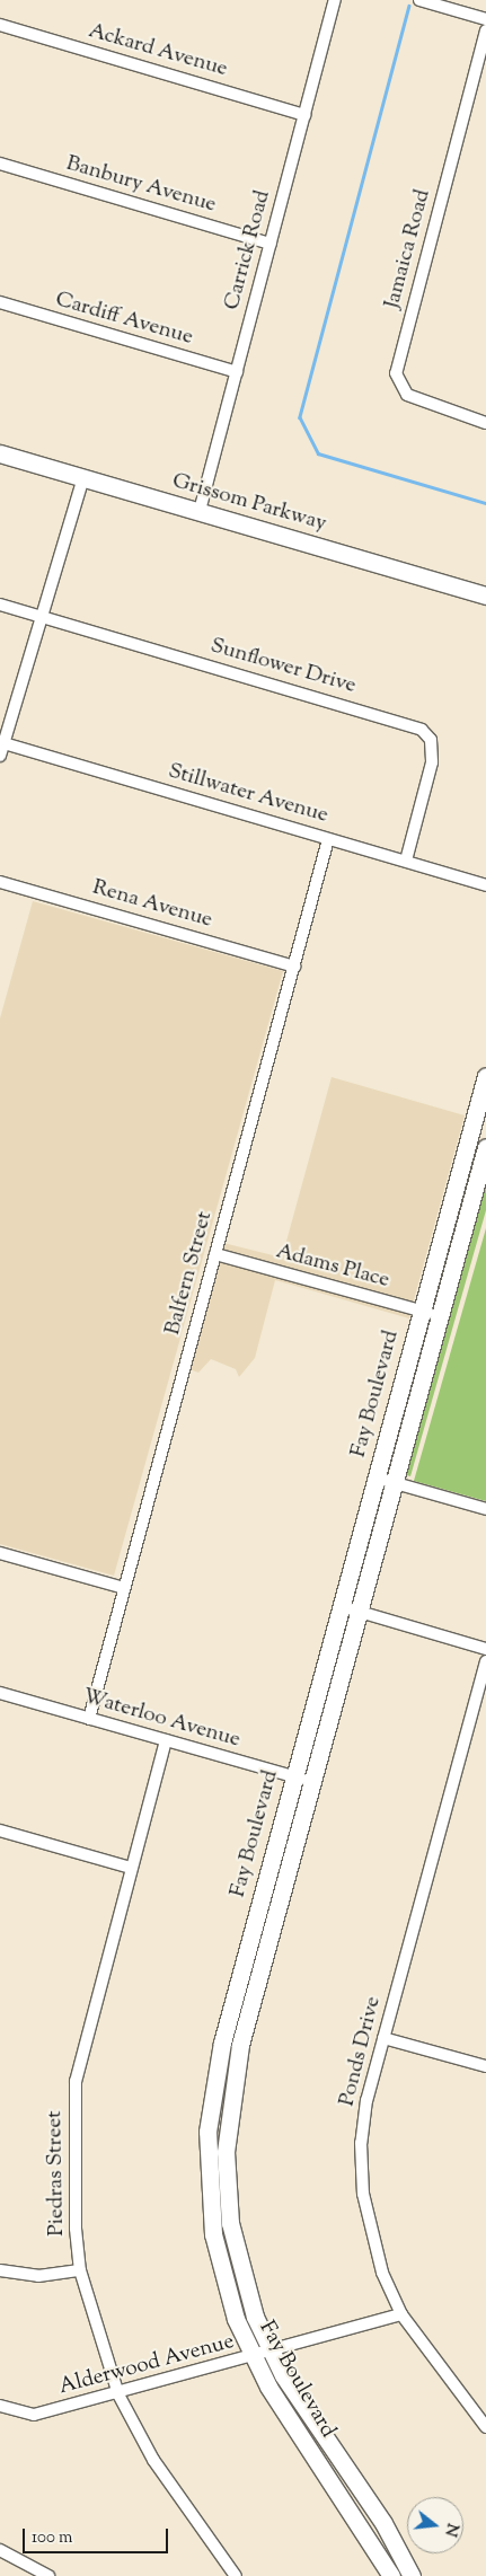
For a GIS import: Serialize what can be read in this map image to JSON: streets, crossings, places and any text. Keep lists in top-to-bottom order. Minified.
{"streets":{"main road":["Grissom Parkway","Fay Boulevard"],"street":["Ackard Avenue","Banbury Avenue","Jamaica Road","Carrick Road","Cardiff Avenue","Sunflower Drive","Stillwater Avenue","Rena Avenue","Adams Place","Balfern Street","Waterloo Avenue","Ponds Drive","Piedras Street","Alderwood Avenue"]},"crossings":[["Ackard Avenue","Carrick Road"],["Banbury Avenue","Carrick Road"],["Carrick Road","Cardiff Avenue"],["Carrick Road","Grissom Parkway"],["Sunflower Drive","Stillwater Avenue"],["Stillwater Avenue","Balfern Street"],["Rena Avenue","Balfern Street"],["Adams Place","Balfern Street"],["Adams Place","Fay Boulevard"],["Balfern Street","Waterloo Avenue"],["Fay Boulevard","Waterloo Avenue"],["Fay Boulevard","Alderwood Avenue"],["Waterloo Avenue","Piedras Street"],["Ponds Drive","Alderwood Avenue"],["Piedras Street","Alderwood Avenue"]],"scale_bar":"100 m","north":"right"}
